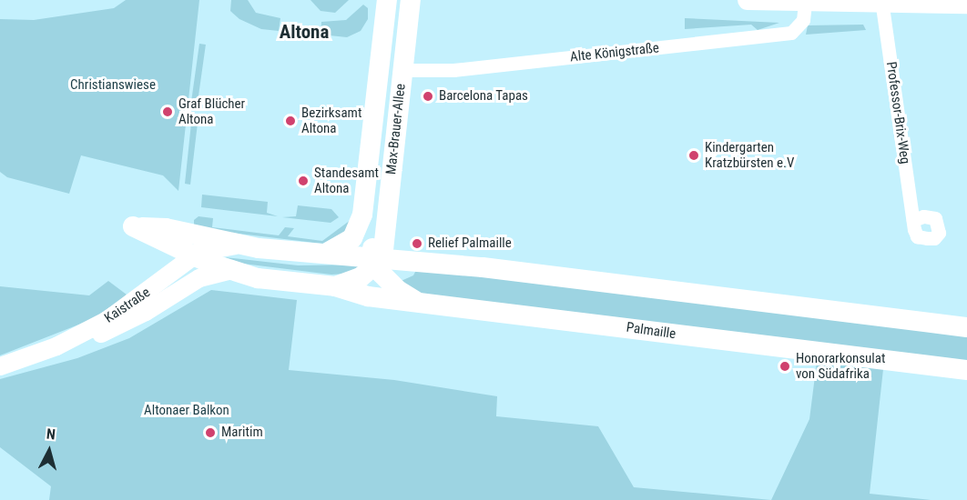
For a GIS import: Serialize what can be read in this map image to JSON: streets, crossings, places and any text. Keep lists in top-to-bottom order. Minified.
{"streets":{"main road":["Max-Brauer-Allee","Palmaille"],"street":["Alte Königstraße","Professor-Brix-Weg","Kaistraße"]},"crossings":[["Alte Königstraße","Max-Brauer-Allee"],["Max-Brauer-Allee","Palmaille"],["Kaistraße","Palmaille"]],"districts":["Altona"],"parks":["Christianswiese","Altonaer Balkon"],"places":["Barcelona Tapas","Graf Blücher Altona","Bezirksamt Altona","Kindergarten Kratzbürsten e.V","Standesamt Altona","Relief Palmaille","Honorarkonsulat von Südafrika","Maritim"],"north":"top"}
